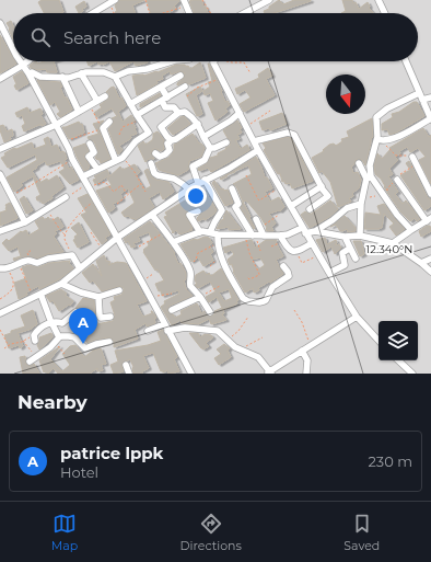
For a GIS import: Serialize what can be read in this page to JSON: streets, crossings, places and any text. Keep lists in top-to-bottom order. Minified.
{"north":"bottom","page":{"search":"Search here","pins":"A","heading":"Nearby","list":[{"mark":"A","name":"patrice lppk","note":"Hotel","value":"230 m"}],"nav":["Map","Directions","Saved"]},"coordinates":["12.340°N"]}
